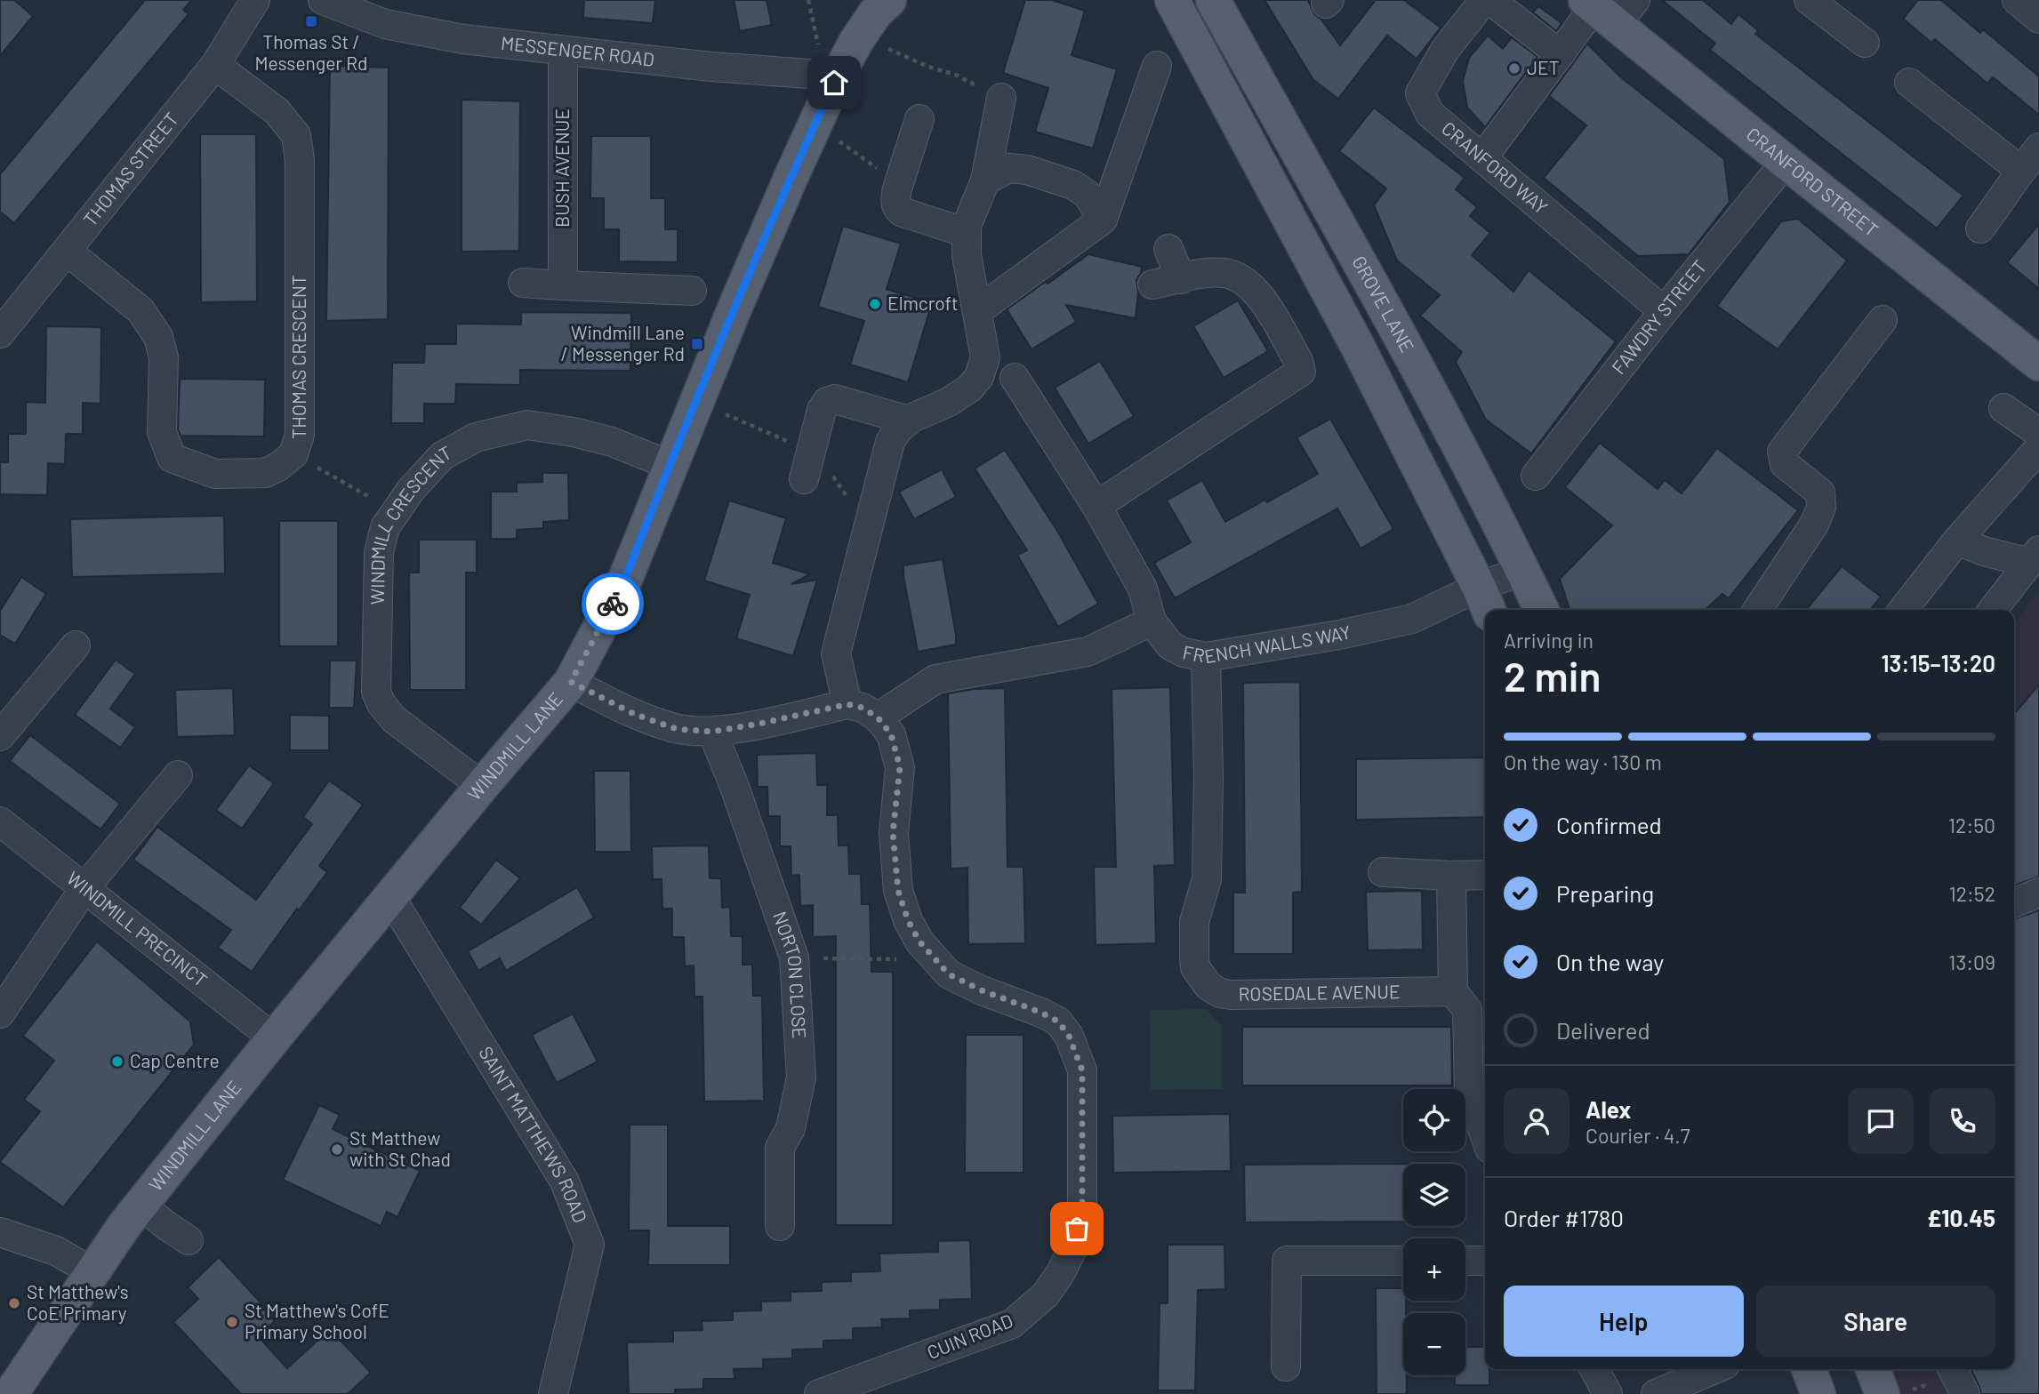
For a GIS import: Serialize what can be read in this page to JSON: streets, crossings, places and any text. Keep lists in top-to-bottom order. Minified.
{"streets":{"main road":["CRANFORD STREET","GROVE LANE","WINDMILL LANE"],"street":["MESSENGER ROAD","BUSH AVENUE","CRANFORD WAY","THOMAS STREET","FAWDRY STREET","THOMAS CRESCENT","WINDMILL CRESCENT","FRENCH WALLS WAY","WINDMILL PRECINCT","NORTON CLOSE","ROSEDALE AVENUE","SAINT MATTHEWS ROAD","CUIN ROAD"]},"crossings":[["MESSENGER ROAD","BUSH AVENUE"],["MESSENGER ROAD","WINDMILL LANE"],["CRANFORD WAY","FAWDRY STREET"],["THOMAS STREET","THOMAS CRESCENT"],["CRANFORD STREET","FAWDRY STREET"],["GROVE LANE","FRENCH WALLS WAY"],["WINDMILL CRESCENT","WINDMILL LANE"],["FRENCH WALLS WAY","ROSEDALE AVENUE"],["WINDMILL LANE","WINDMILL PRECINCT"],["WINDMILL LANE","SAINT MATTHEWS ROAD"]],"places":{"transit":["Thomas St / Messenger Rd","Windmill Lane / Messenger Rd"],"other":["JET","Elmcroft","Cap Centre","St Matthew with St Chad","St Matthew's CoE Primary","St Matthew's CofE Primary School"]},"page":{"heading":["2 min","Arriving in","13:15–13:20"],"panel":["Alex","Courier · 4.7","Order #1780","£10.45"],"bar":"On the way · 130 m","list":[["Confirmed","12:50"],["Preparing","12:52"],["On the way","13:09"],"Delivered"],"map_buttons":["+","−"],"buttons":["Help","Share"]}}
